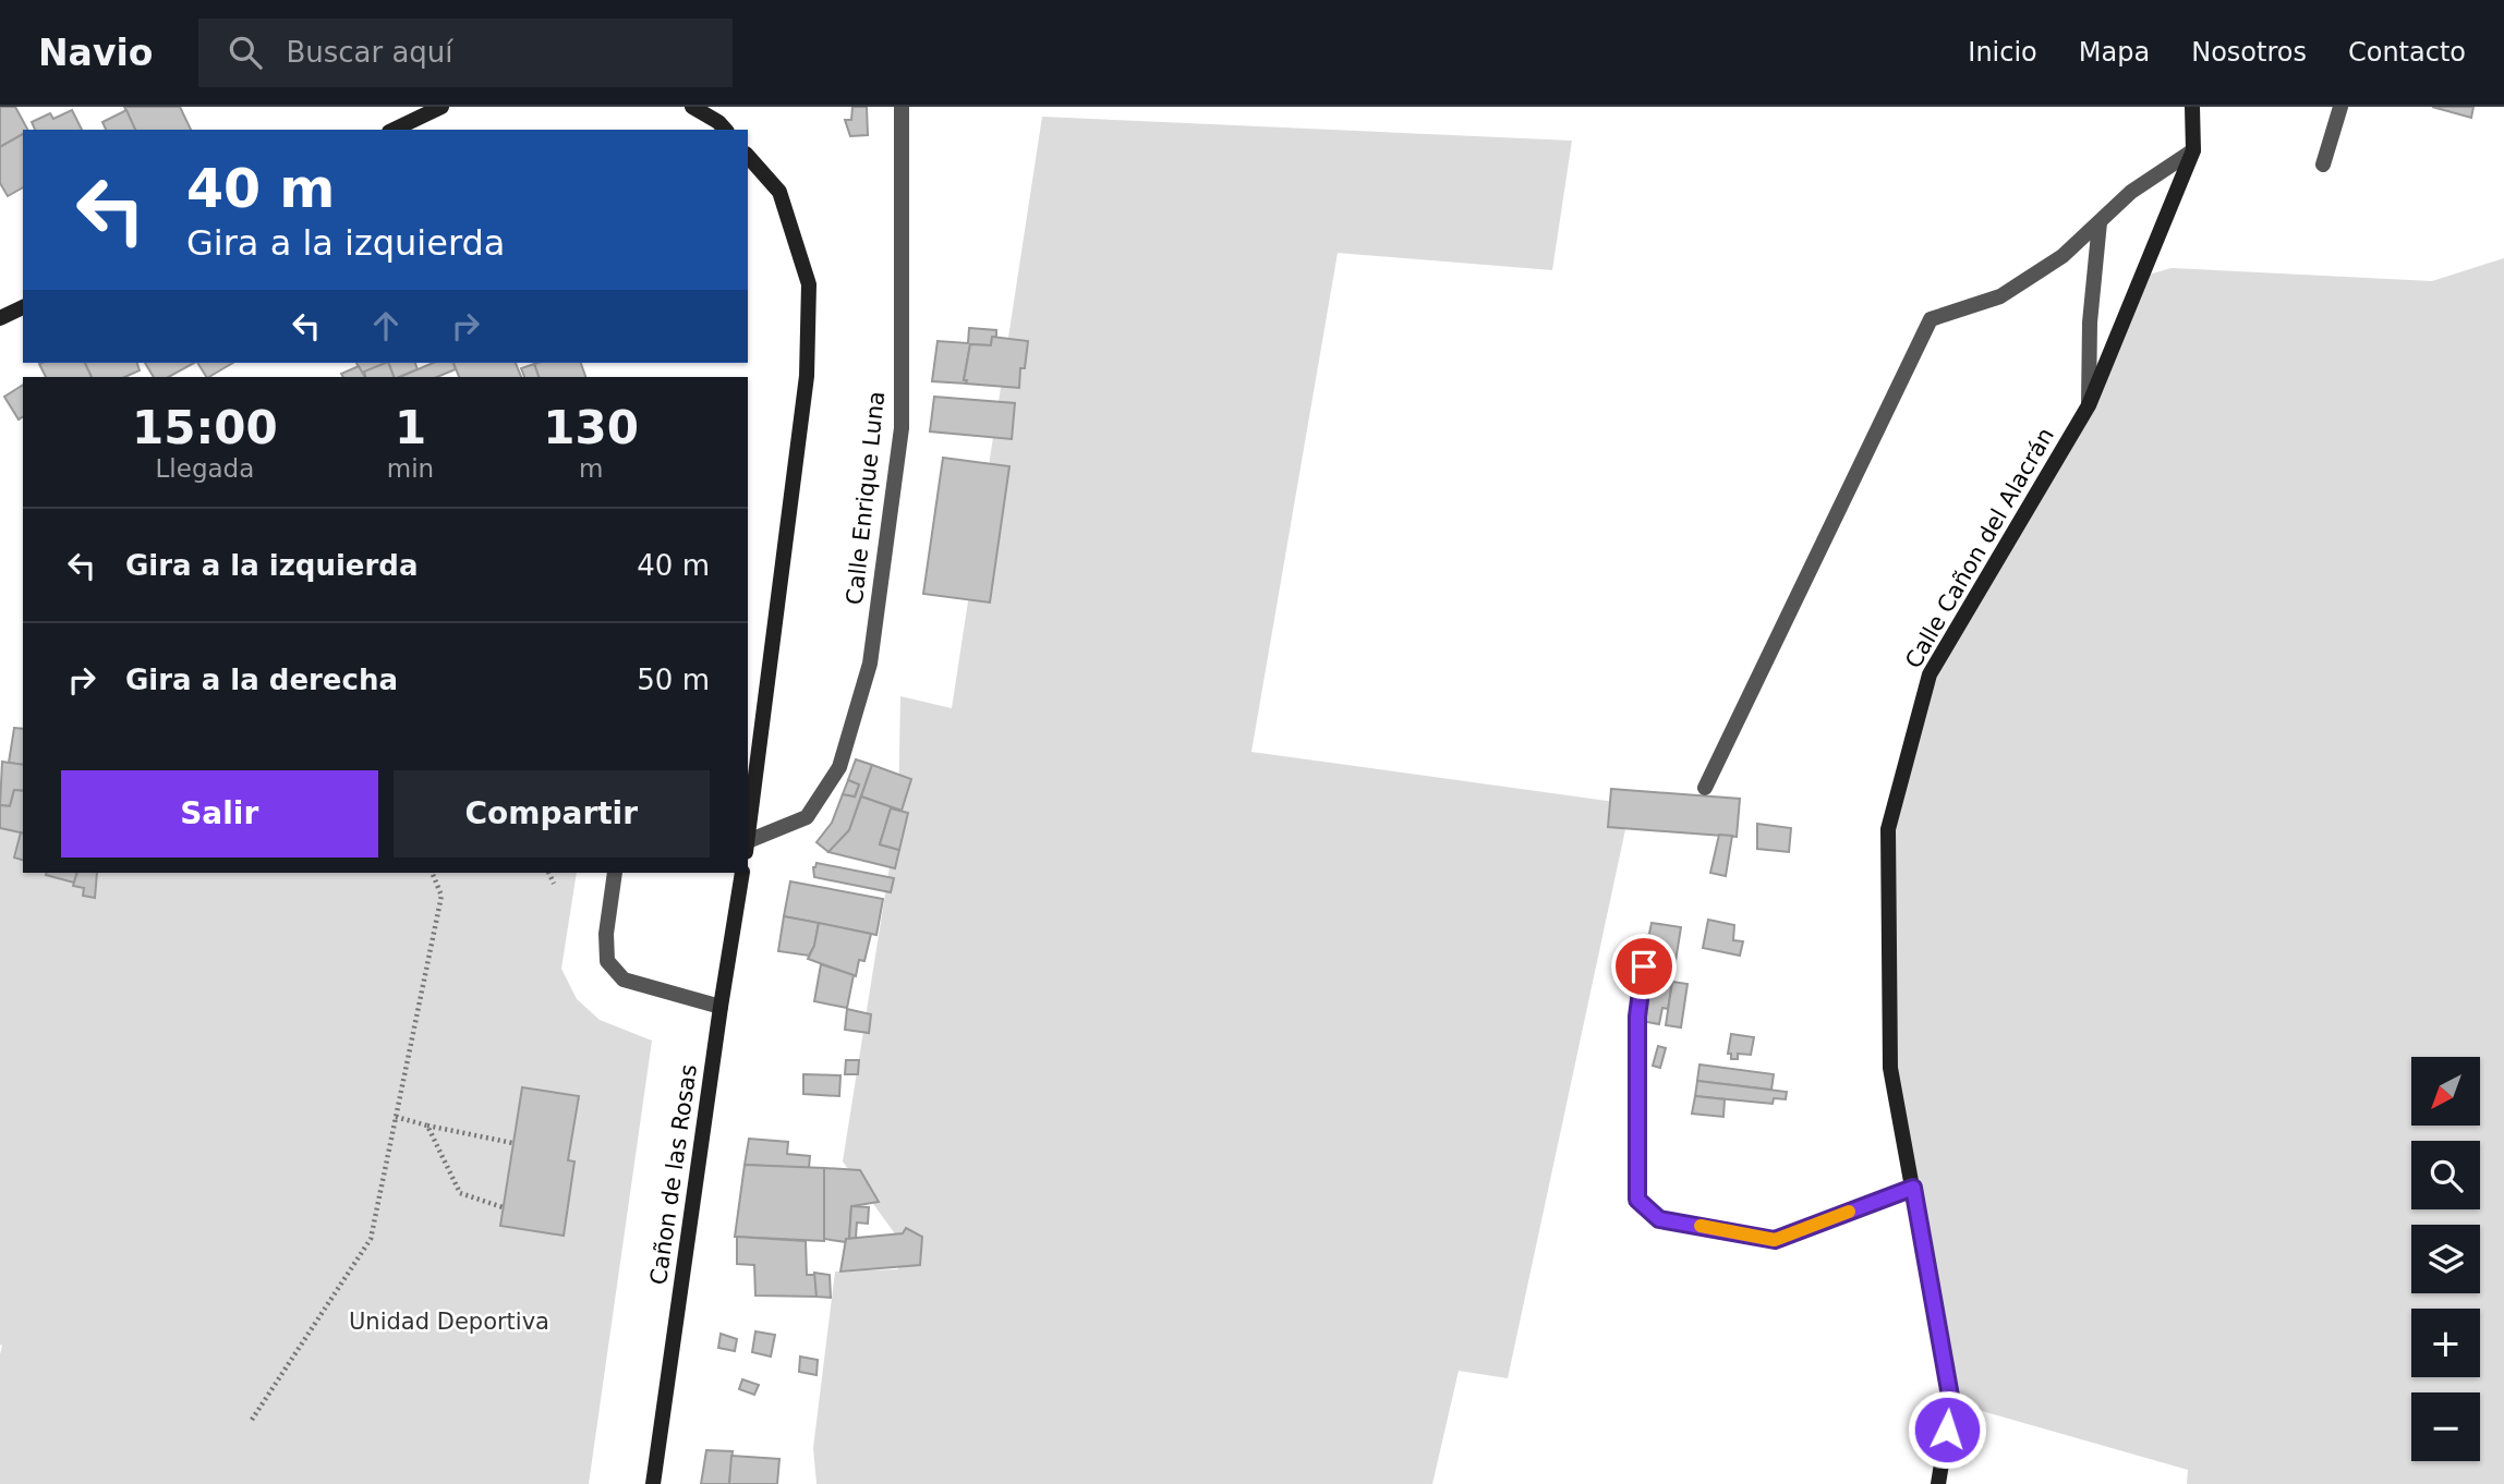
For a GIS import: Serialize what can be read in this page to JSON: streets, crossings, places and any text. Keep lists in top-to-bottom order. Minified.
{"streets":{"main road":["Calle Cañon del Alacrán","Cañon de las Rosas"],"street":["Calle Enrique Luna"]},"parks":["Unidad Deportiva"],"north":"bottom left","page":{"header":"Navio","search":"Buscar aquí","nav":["Inicio","Mapa","Nosotros","Contacto"],"turn":["40 m","Gira a la izquierda"],"eta":["15:00","Llegada","1","min","130","m"],"list":[{"name":"Gira a la izquierda","value":"40 m"},{"name":"Gira a la derecha","value":"50 m"}],"buttons":["Salir","Compartir"],"map_buttons":["+","−"]}}
